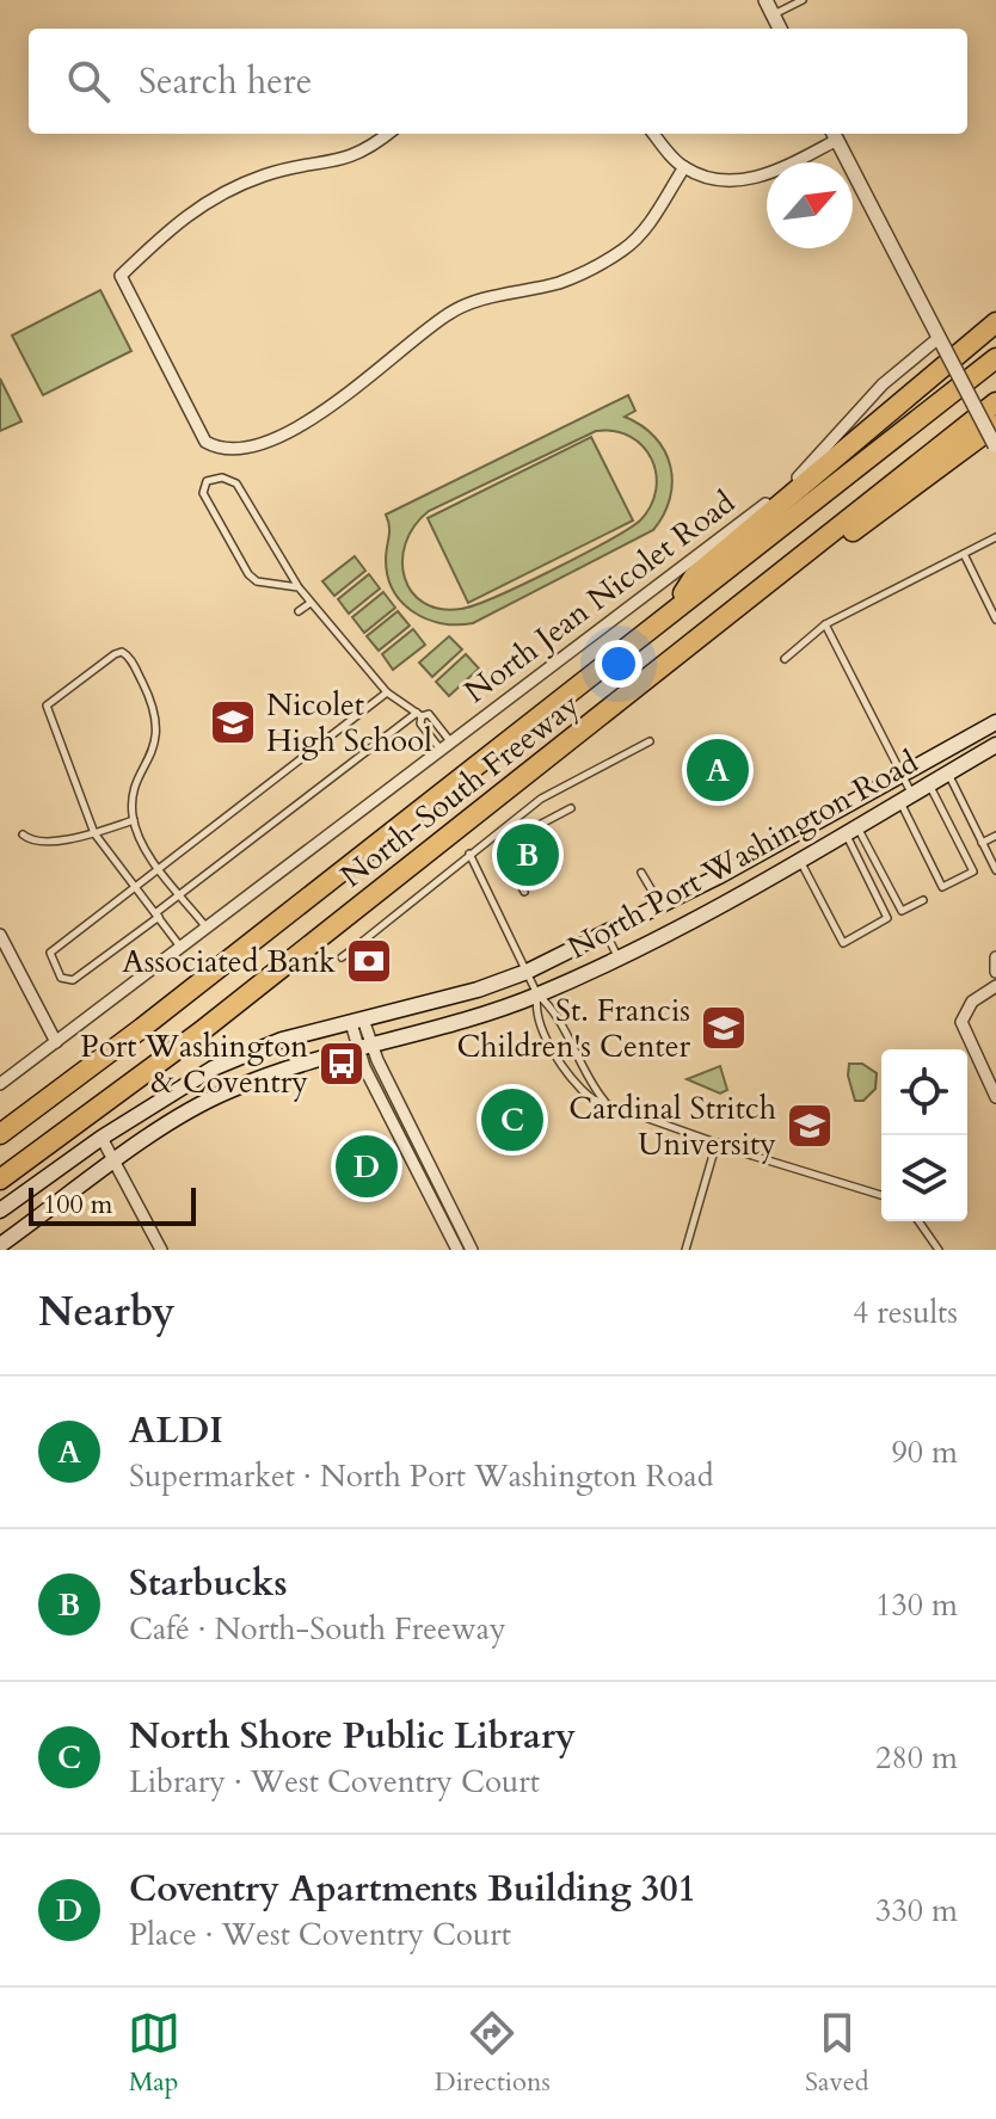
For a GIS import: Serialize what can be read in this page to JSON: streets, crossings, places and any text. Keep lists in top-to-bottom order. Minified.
{"streets":{"highway":["North-South Freeway"],"main road":["North Port Washington Road"],"street":["North Jean Nicolet Road"]},"places":{"school or university":["Nicolet High School","St. Francis Children's Center","Cardinal Stritch University"],"bank":["Associated Bank"],"bus stop":["Port Washington & Coventry"]},"scale_bar":"100 m","north":"top right","page":{"search":"Search here","pins":["A","B","C","D"],"scale":"100 m","heading":["Nearby","4 results"],"list":[{"mark":"A","name":"ALDI","note":"Supermarket · North Port Washington Road","value":"90 m"},{"mark":"B","name":"Starbucks","note":"Café · North-South Freeway","value":"130 m"},{"mark":"C","name":"North Shore Public Library","note":"Library · West Coventry Court","value":"280 m"},{"mark":"D","name":"Coventry Apartments Building 301","note":"Place · West Coventry Court","value":"330 m"}],"nav":["Map","Directions","Saved"]}}
